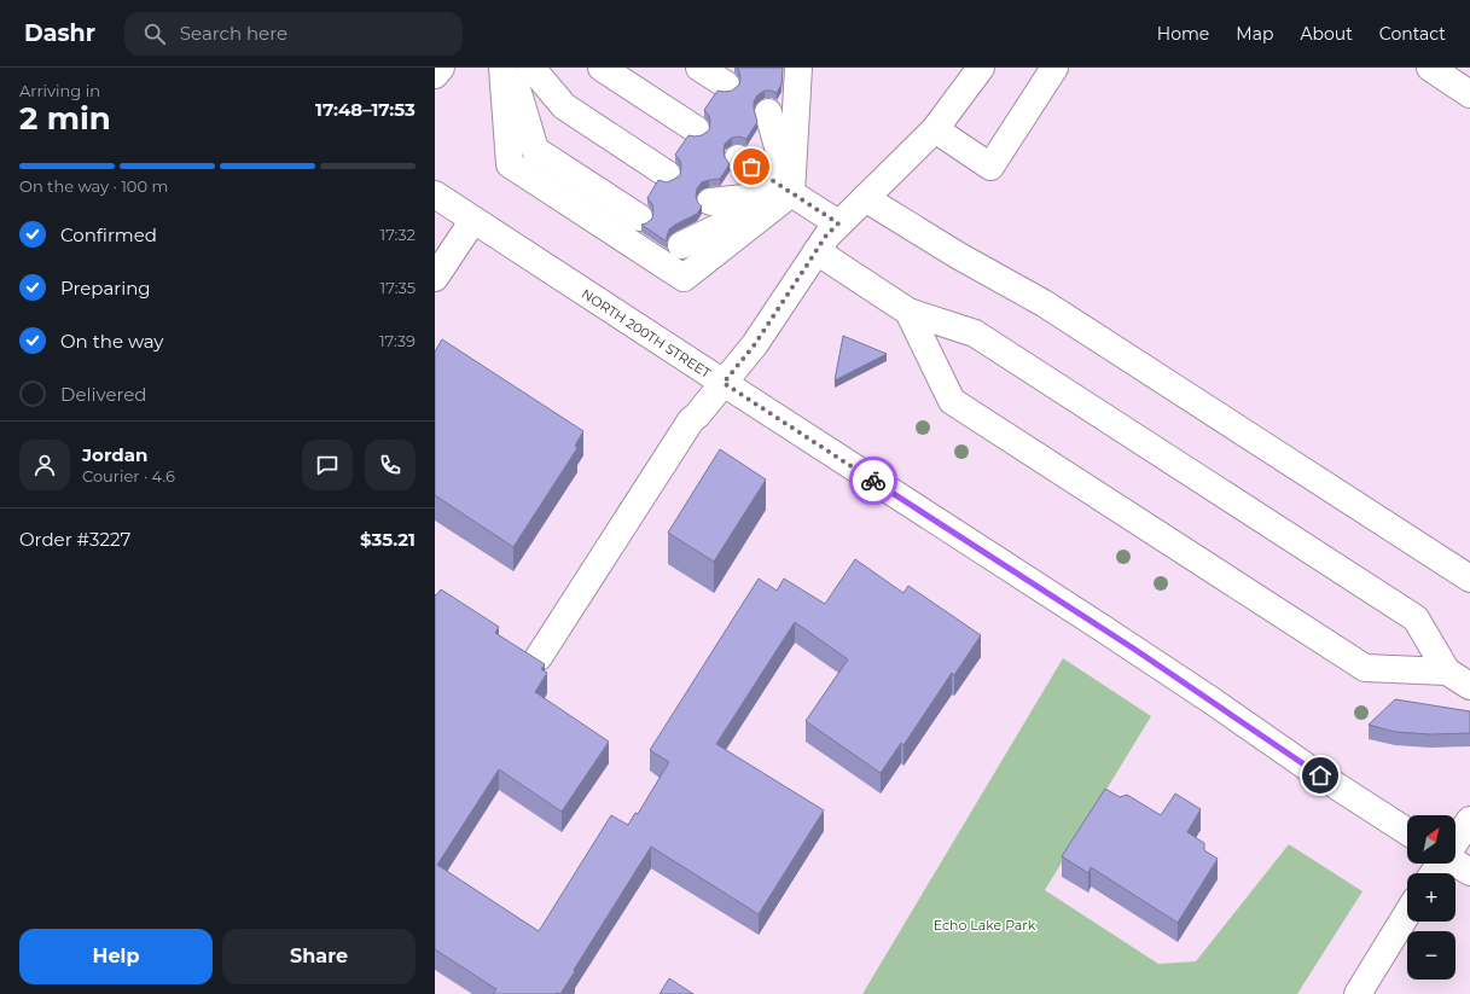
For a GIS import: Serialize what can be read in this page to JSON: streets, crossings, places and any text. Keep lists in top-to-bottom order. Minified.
{"streets":{"street":["NORTH 200TH STREET"]},"parks":["Echo Lake Park"],"north":"top right","page":{"header":"Dashr","search":"Search here","nav":["Home","Map","About","Contact"],"heading":["2 min","Arriving in","17:48–17:53"],"panel":["Jordan","Courier · 4.6","Order #3227","$35.21"],"bar":"On the way · 100 m","list":[["Confirmed","17:32"],["Preparing","17:35"],["On the way","17:39"],"Delivered"],"map_buttons":["+","−"],"buttons":["Help","Share"]}}
